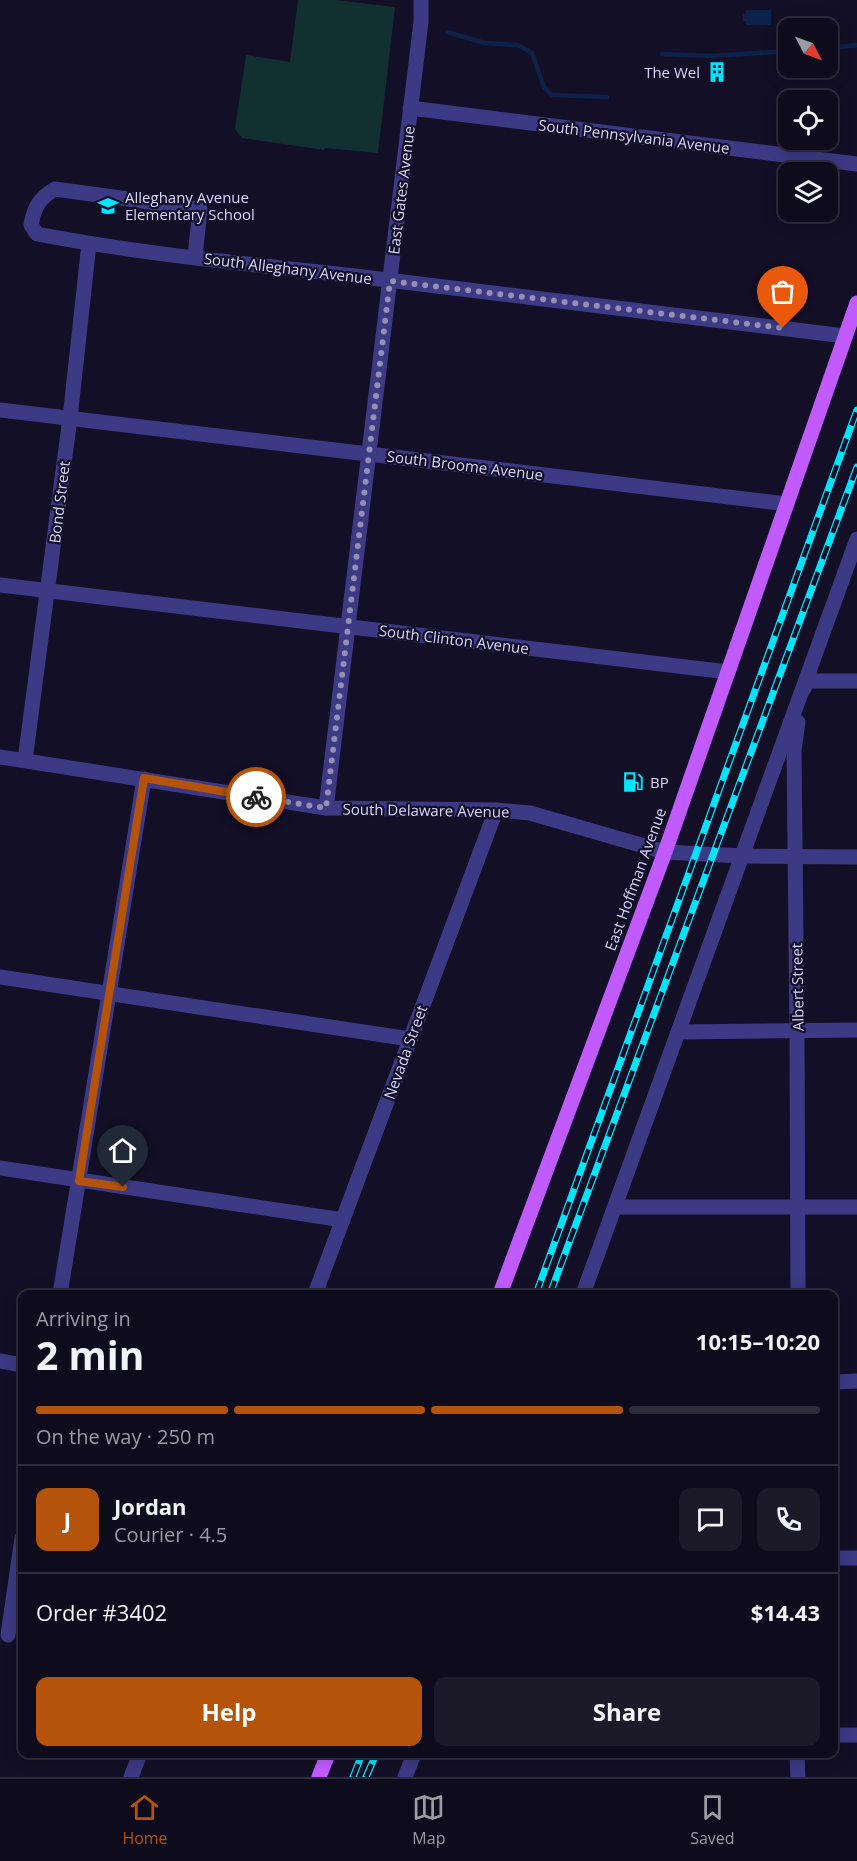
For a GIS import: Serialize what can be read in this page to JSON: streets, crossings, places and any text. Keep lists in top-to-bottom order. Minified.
{"streets":{"main road":["East Hoffman Avenue"],"street":["South Pennsylvania Avenue","East Gates Avenue","South Alleghany Avenue","South Broome Avenue","Bond Street","South Clinton Avenue","South Delaware Avenue","Albert Street","Nevada Street"]},"crossings":[["South Pennsylvania Avenue","East Gates Avenue"],["East Gates Avenue","South Alleghany Avenue"],["East Gates Avenue","South Broome Avenue"],["East Gates Avenue","South Clinton Avenue"],["East Gates Avenue","South Delaware Avenue"],["South Alleghany Avenue","Bond Street"],["South Alleghany Avenue","East Hoffman Avenue"],["South Broome Avenue","Bond Street"],["South Broome Avenue","East Hoffman Avenue"],["Bond Street","South Clinton Avenue"],["Bond Street","South Delaware Avenue"],["South Clinton Avenue","East Hoffman Avenue"],["South Delaware Avenue","East Hoffman Avenue"],["South Delaware Avenue","Albert Street"],["South Delaware Avenue","Nevada Street"]],"places":{"building":["The Wel"],"school or university":["Alleghany Avenue Elementary School"],"fuel station":["BP"]},"north":"bottom right","page":{"heading":["2 min","Arriving in","10:15–10:20"],"panel":["Jordan","Courier · 4.5","Order #3402","$14.43"],"bar":"On the way · 250 m","round":"J","buttons":["Help","Share"],"tabs":["Home","Map","Saved"]}}
